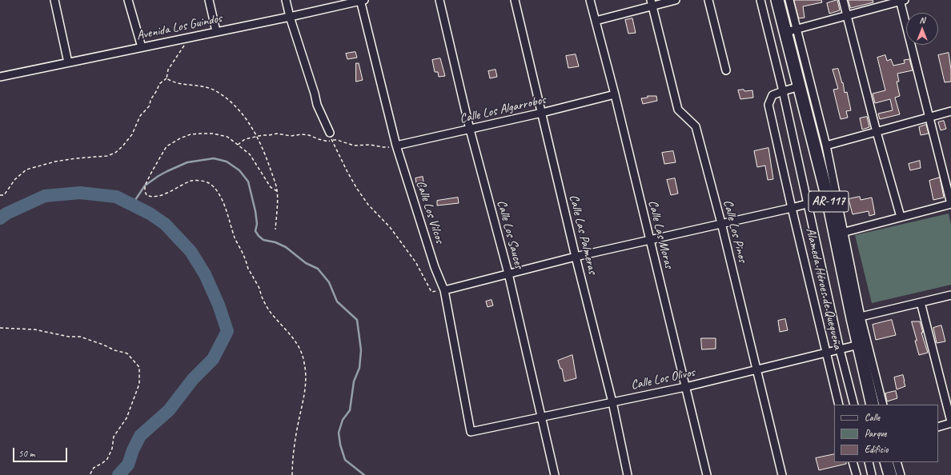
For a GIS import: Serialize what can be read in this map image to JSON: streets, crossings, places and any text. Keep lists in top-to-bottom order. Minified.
{"streets":{"main road":["AR-117"],"street":["Avenida Los Guindos","Calle Los Algarrobos","Calle Los Vilcos","Calle Los Pinos","Calle Los Sauces","Calle Las Palmeras","Calle Las Moras","Alameda Héroes de Quequeña","Calle Los Olivos"]},"crossings":[["Avenida Los Guindos","Calle Los Vilcos"],["Calle Los Algarrobos","Calle Los Vilcos"],["Calle Los Algarrobos","Calle Los Sauces"],["Calle Los Algarrobos","Calle Las Palmeras"],["Calle Los Algarrobos","Calle Las Moras"],["AR-117","Alameda Héroes de Quequeña"],["AR-117","Calle Los Olivos"],["Calle Los Vilcos","Calle Los Olivos"],["Calle Los Pinos","Calle Los Olivos"],["Calle Los Sauces","Calle Los Olivos"],["Calle Las Palmeras","Calle Los Olivos"],["Calle Las Moras","Calle Los Olivos"],["Alameda Héroes de Quequeña","Calle Los Olivos"]],"legend":["Calle","Parque","Edificio"],"scale_bar":"50 m","north":"top"}
